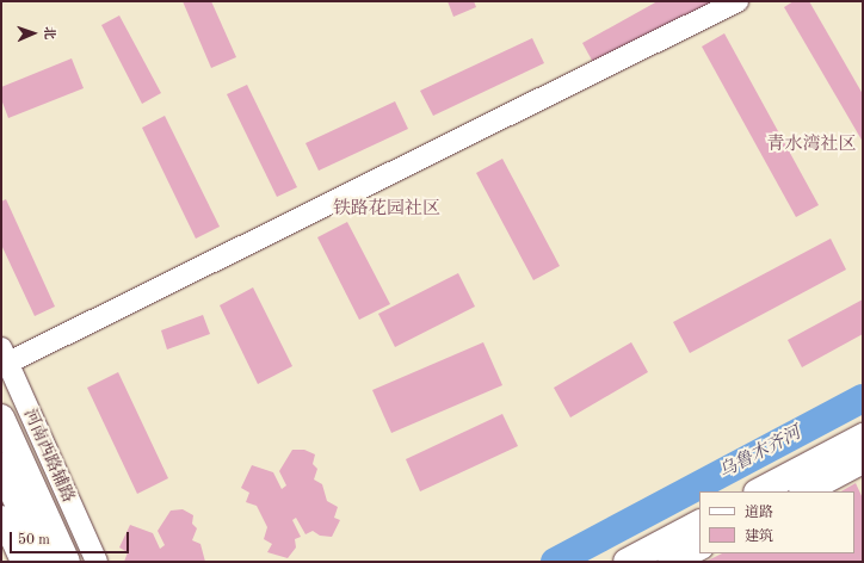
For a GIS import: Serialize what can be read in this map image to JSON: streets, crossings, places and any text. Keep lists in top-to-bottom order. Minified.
{"streets":{"street":["河南西路辅路"]},"districts":["青水湾社区","铁路花园社区"],"water":["乌鲁木齐河"],"legend":["道路","建筑"],"scale_bar":"50 m","north":"right"}
